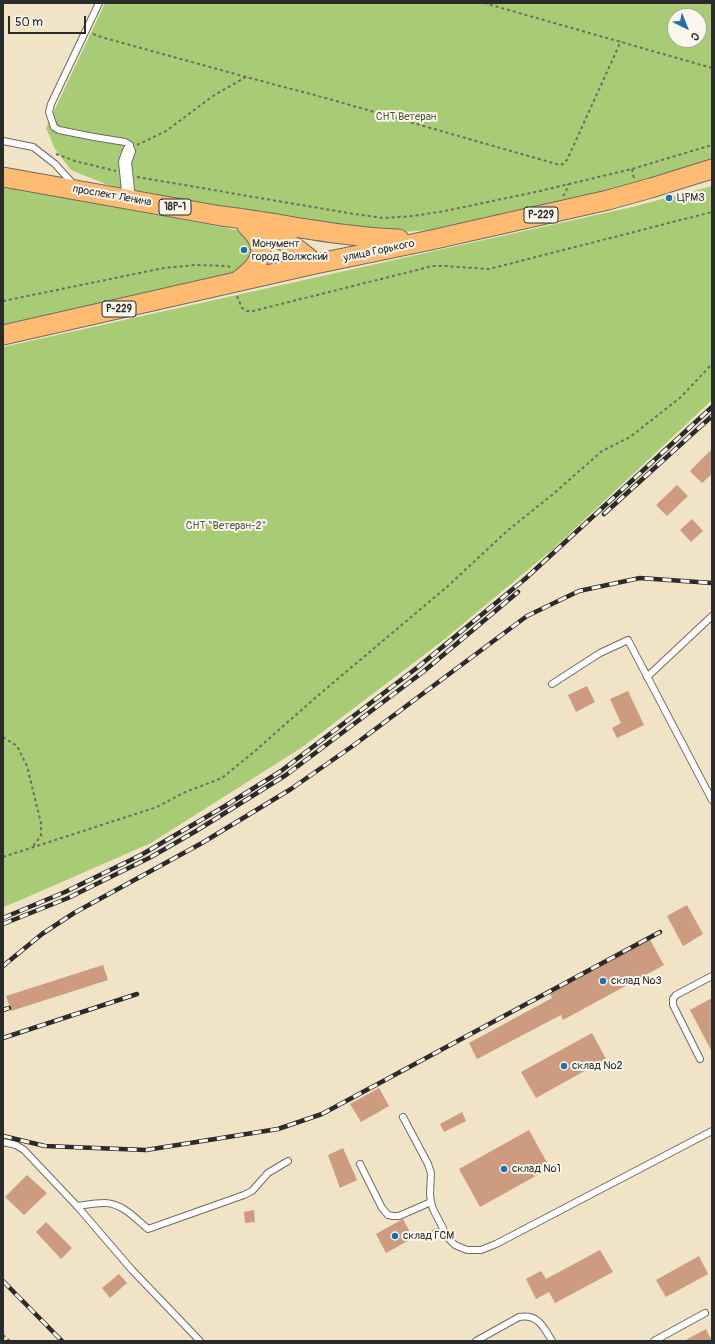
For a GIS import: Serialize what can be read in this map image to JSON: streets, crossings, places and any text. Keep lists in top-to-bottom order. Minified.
{"streets":{"main road":["проспект Ленина","18Р-1","Р-229","улица Горького"]},"crossings":[["проспект Ленина","Р-229"],["проспект Ленина","улица Горького"],["Р-229","улица Горького"]],"parks":["СНТ Ветеран","СНТ \"Ветеран-2\""],"places":["ЦРМЗ","Монумент город Волжский","склад №3","склад №2","склад №1","склад ГСМ"],"scale_bar":"50 m","north":"bottom right"}
